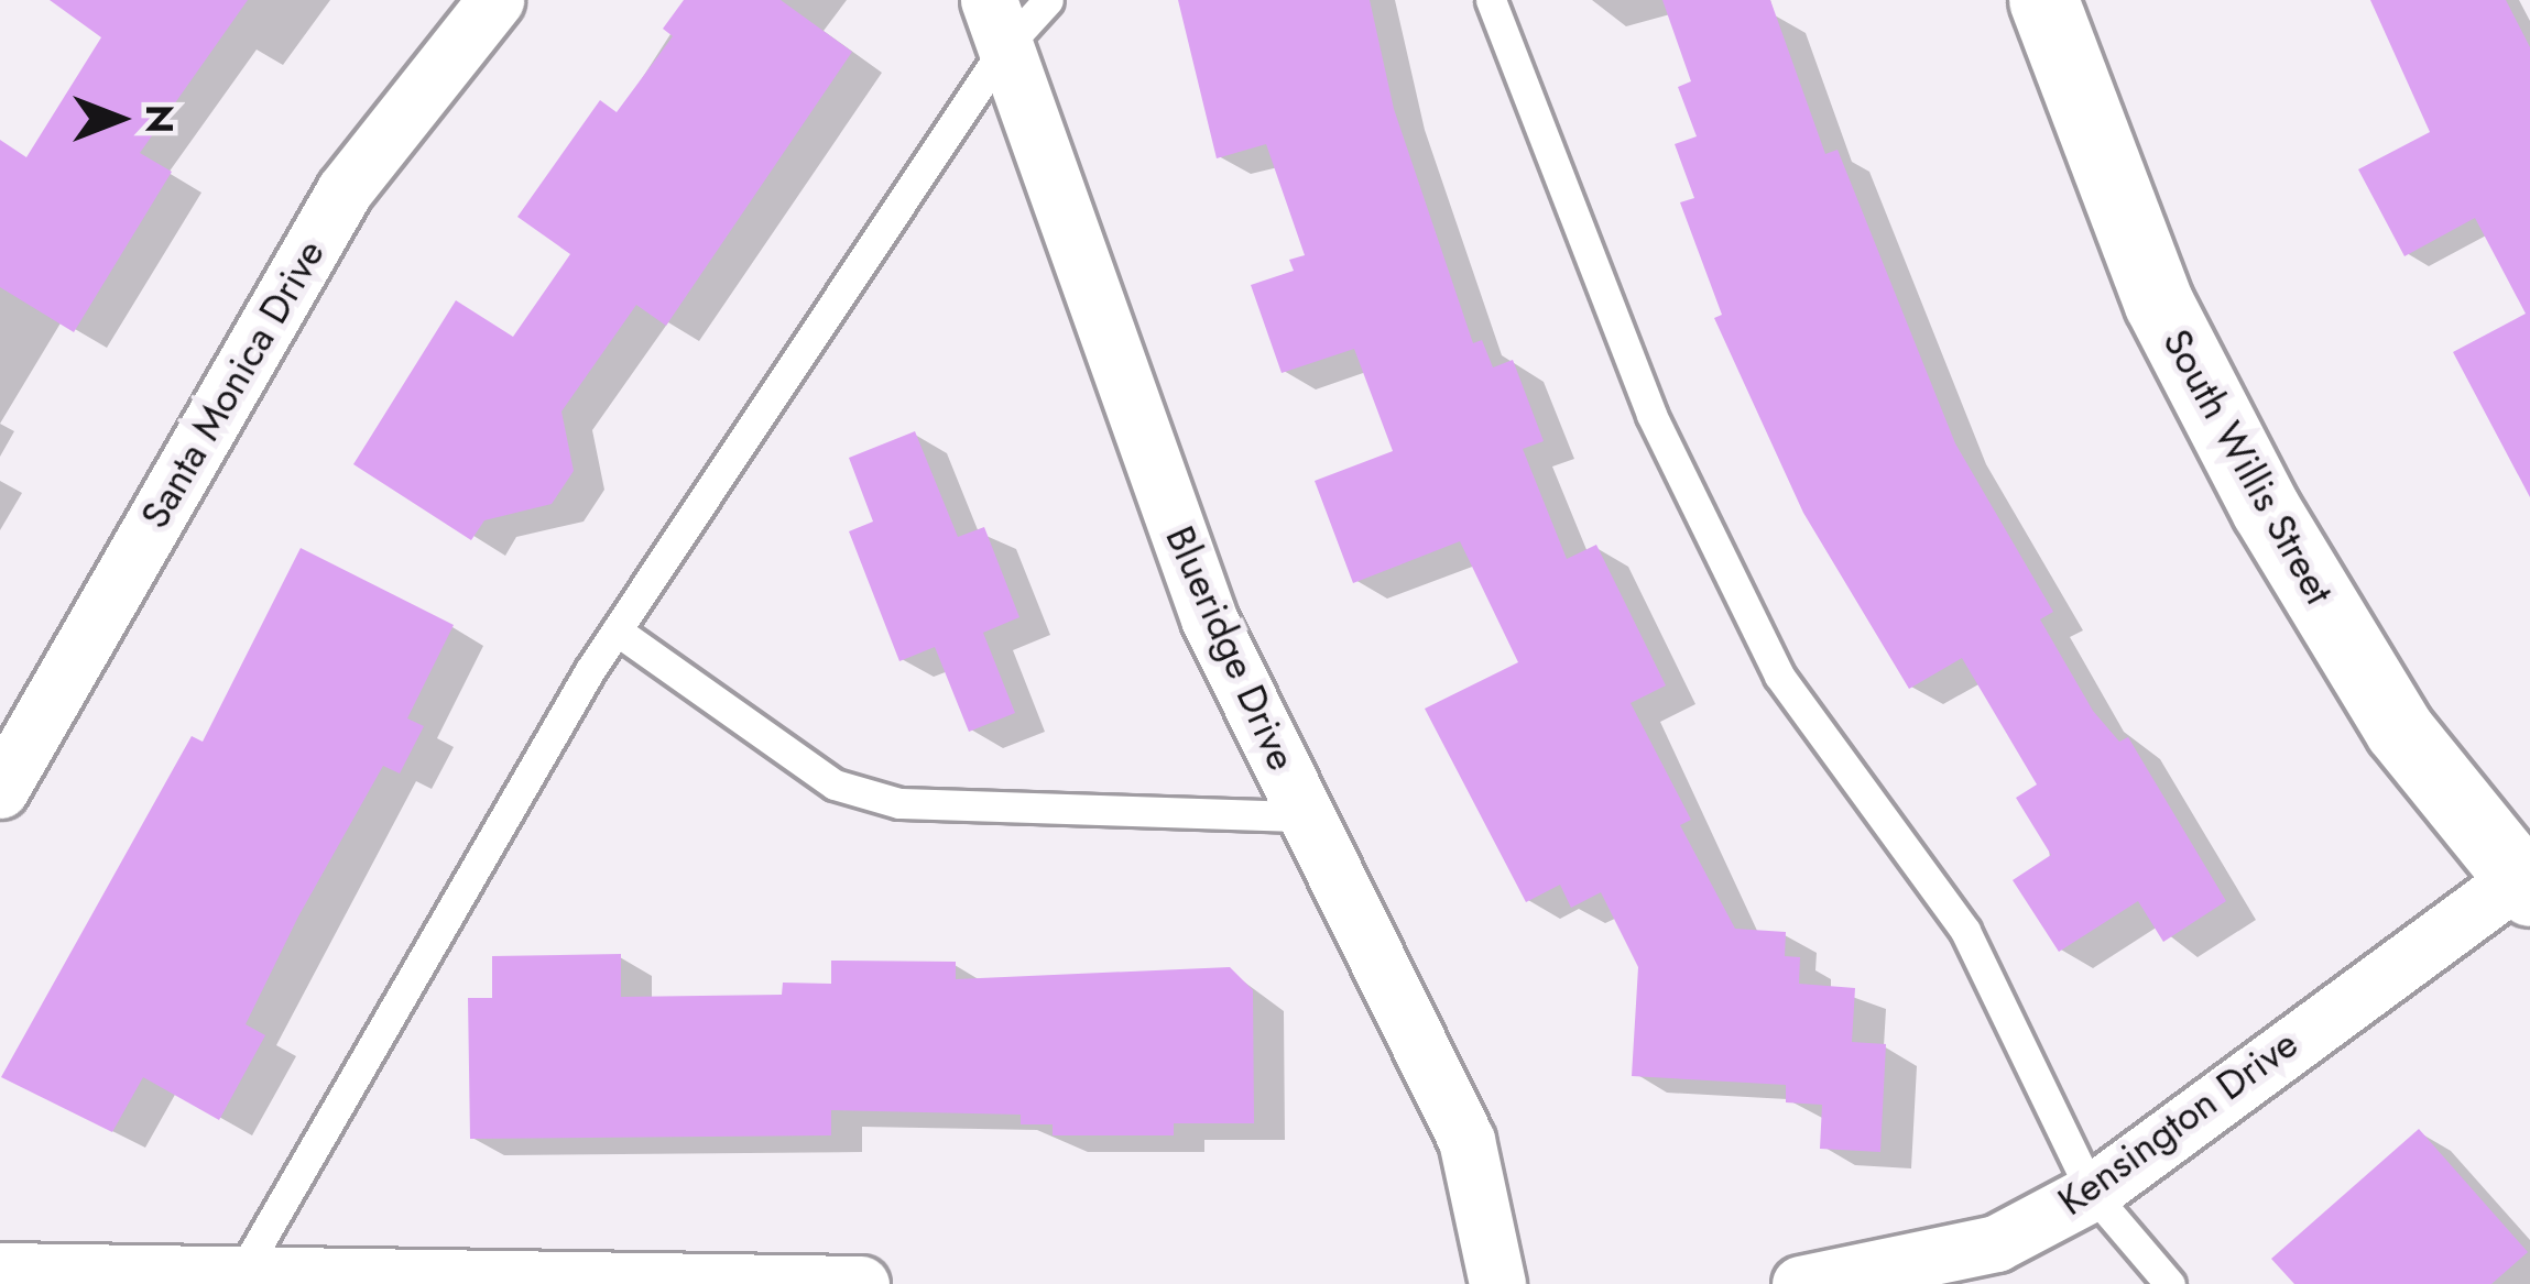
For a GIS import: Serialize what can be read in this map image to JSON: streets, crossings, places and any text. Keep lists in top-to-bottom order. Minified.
{"streets":{"street":["Santa Monica Drive","South Willis Street","Blueridge Drive","Kensington Drive"]},"crossings":[["South Willis Street","Kensington Drive"]],"north":"right"}
